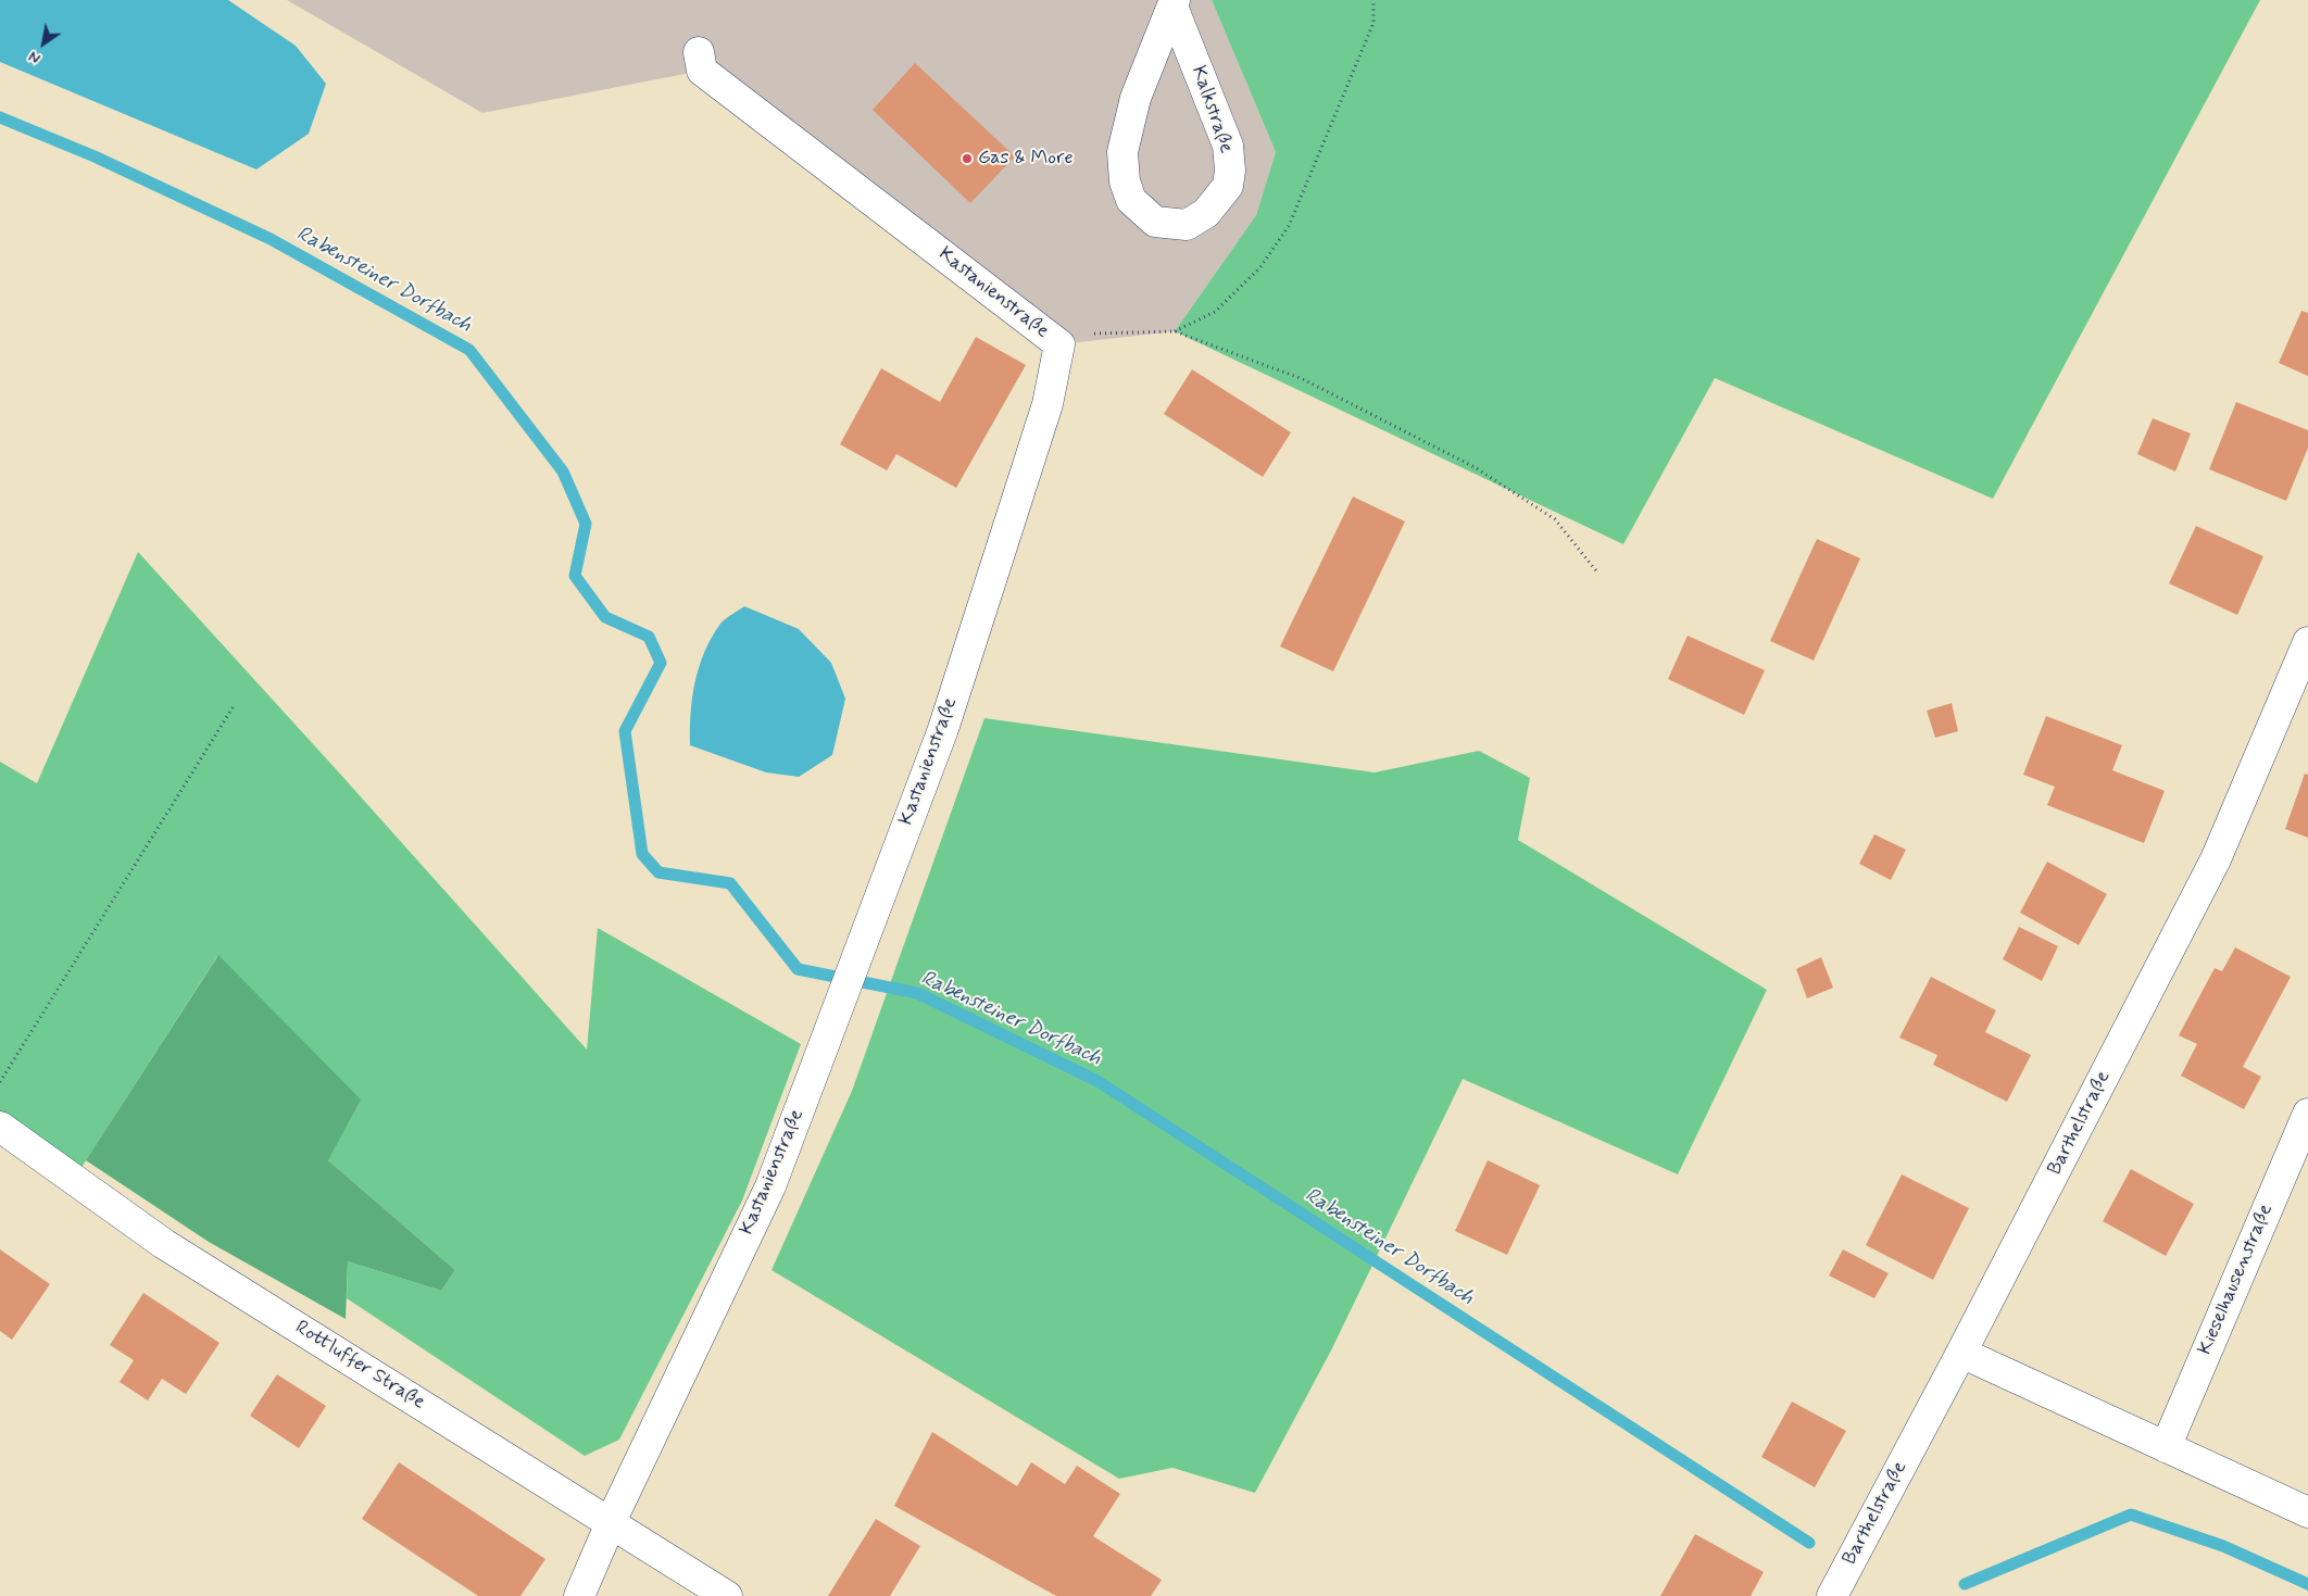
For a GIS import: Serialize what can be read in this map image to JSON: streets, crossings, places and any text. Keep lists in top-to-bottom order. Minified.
{"streets":{"street":["Kalkstraße","Kastanienstraße","Barthelstraße","Kieselhausenstraße","Rottluffer Straße"]},"crossings":[["Kastanienstraße","Rottluffer Straße"]],"water":["Rabensteiner Dorfbach"],"places":["Gas & More"],"north":"bottom left"}
